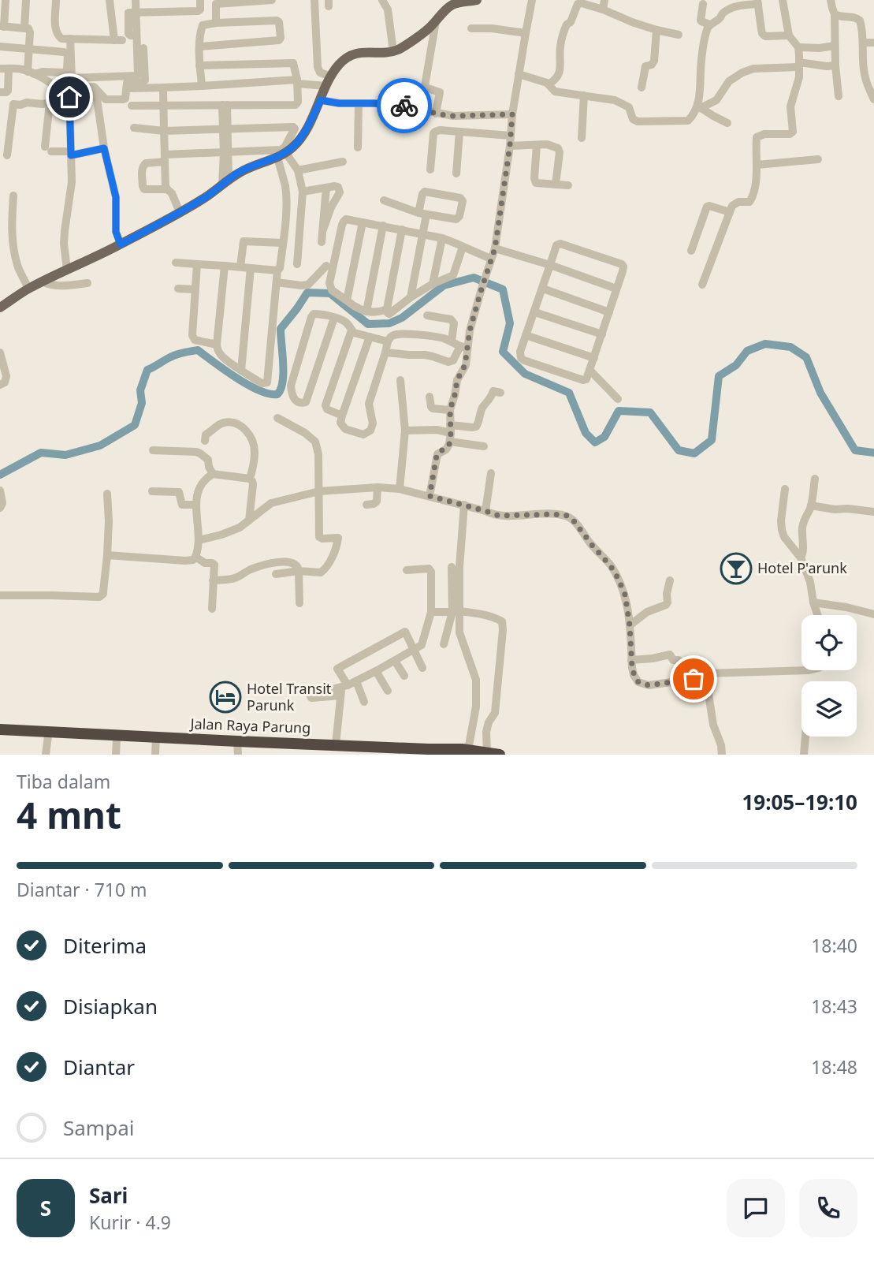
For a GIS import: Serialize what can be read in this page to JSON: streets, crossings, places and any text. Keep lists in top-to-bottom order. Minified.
{"streets":{"highway":["Jalan Raya Parung"]},"places":{"bar":["Hotel P'arunk"],"hotel":["Hotel Transit Parunk"]},"page":{"heading":["4 mnt","Tiba dalam","19:05–19:10"],"panel":["Sari","Kurir · 4.9"],"bar":"Diantar · 710 m","list":[["Diterima","18:40"],["Disiapkan","18:43"],["Diantar","18:48"],"Sampai"],"round":"S"}}
